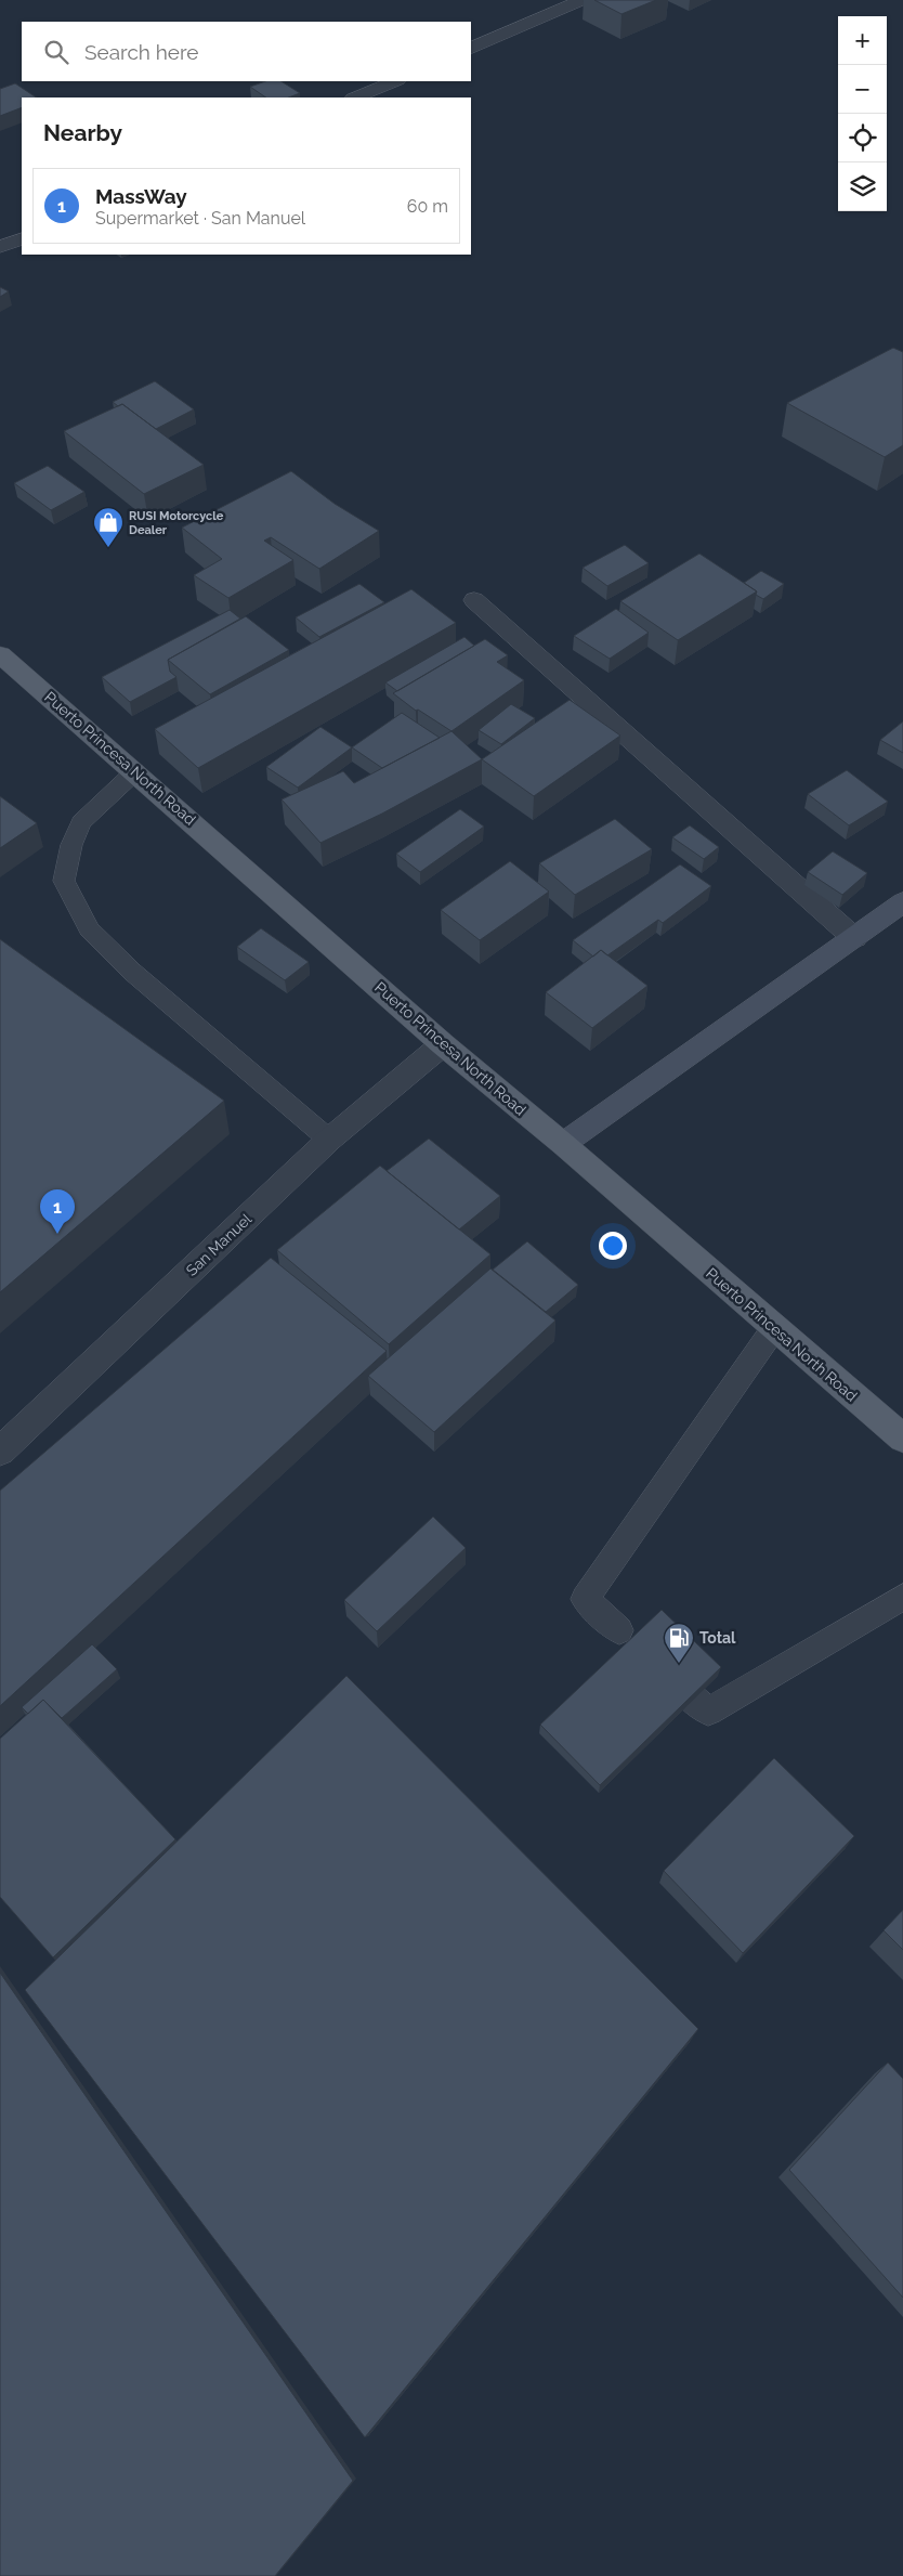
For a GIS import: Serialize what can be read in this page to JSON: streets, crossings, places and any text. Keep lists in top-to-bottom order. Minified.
{"streets":{"main road":["Puerto Princesa North Road"],"street":["San Manuel"]},"crossings":[["Puerto Princesa North Road","San Manuel"]],"places":{"shop":["RUSI Motorcycle Dealer"],"fuel station":["Total"]},"page":{"map_buttons":["+","−"],"search":"Search here","heading":"Nearby","list":[{"mark":"1","name":"MassWay","note":"Supermarket · San Manuel","value":"60 m"}],"pins":"1"}}
